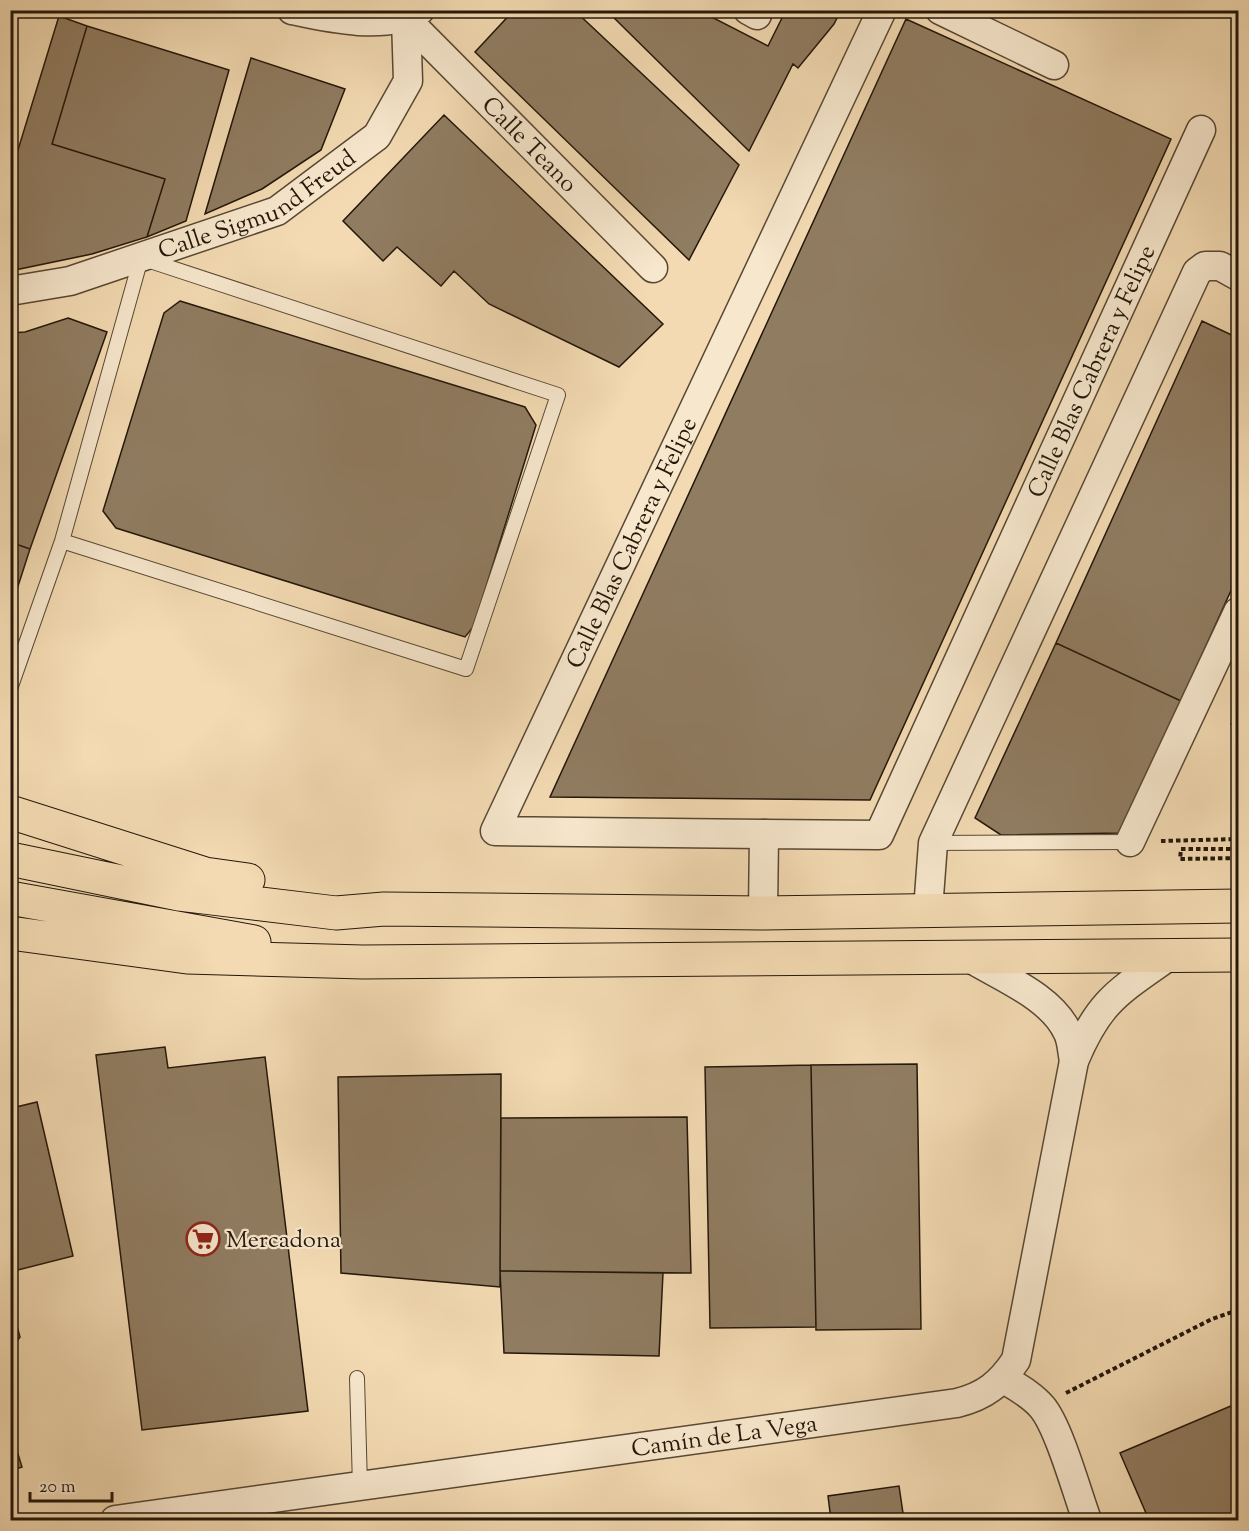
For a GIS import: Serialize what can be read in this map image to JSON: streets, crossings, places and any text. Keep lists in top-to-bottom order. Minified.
{"streets":{"street":["Calle Teano","Calle Sigmund Freud","Calle Blas Cabrera y Felipe","Camín de La Vega"]},"crossings":[["Calle Teano","Calle Sigmund Freud"]],"places":{"supermarket":["Mercadona"]},"scale_bar":"20 m"}
